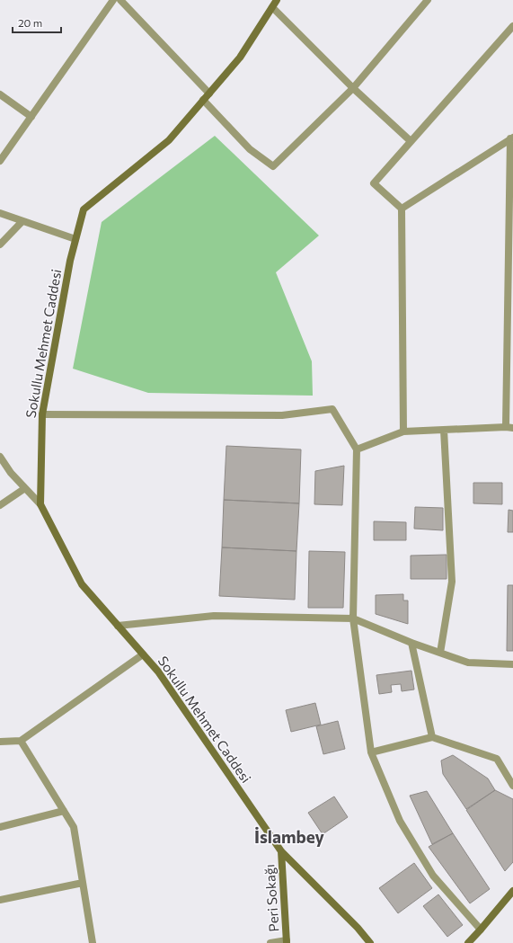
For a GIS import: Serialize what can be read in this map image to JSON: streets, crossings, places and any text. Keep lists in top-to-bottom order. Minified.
{"streets":{"street":["Sokullu Mehmet Caddesi","Peri Sokağı"]},"crossings":[["Sokullu Mehmet Caddesi","Peri Sokağı"]],"districts":["İslambey"],"scale_bar":"20 m"}
